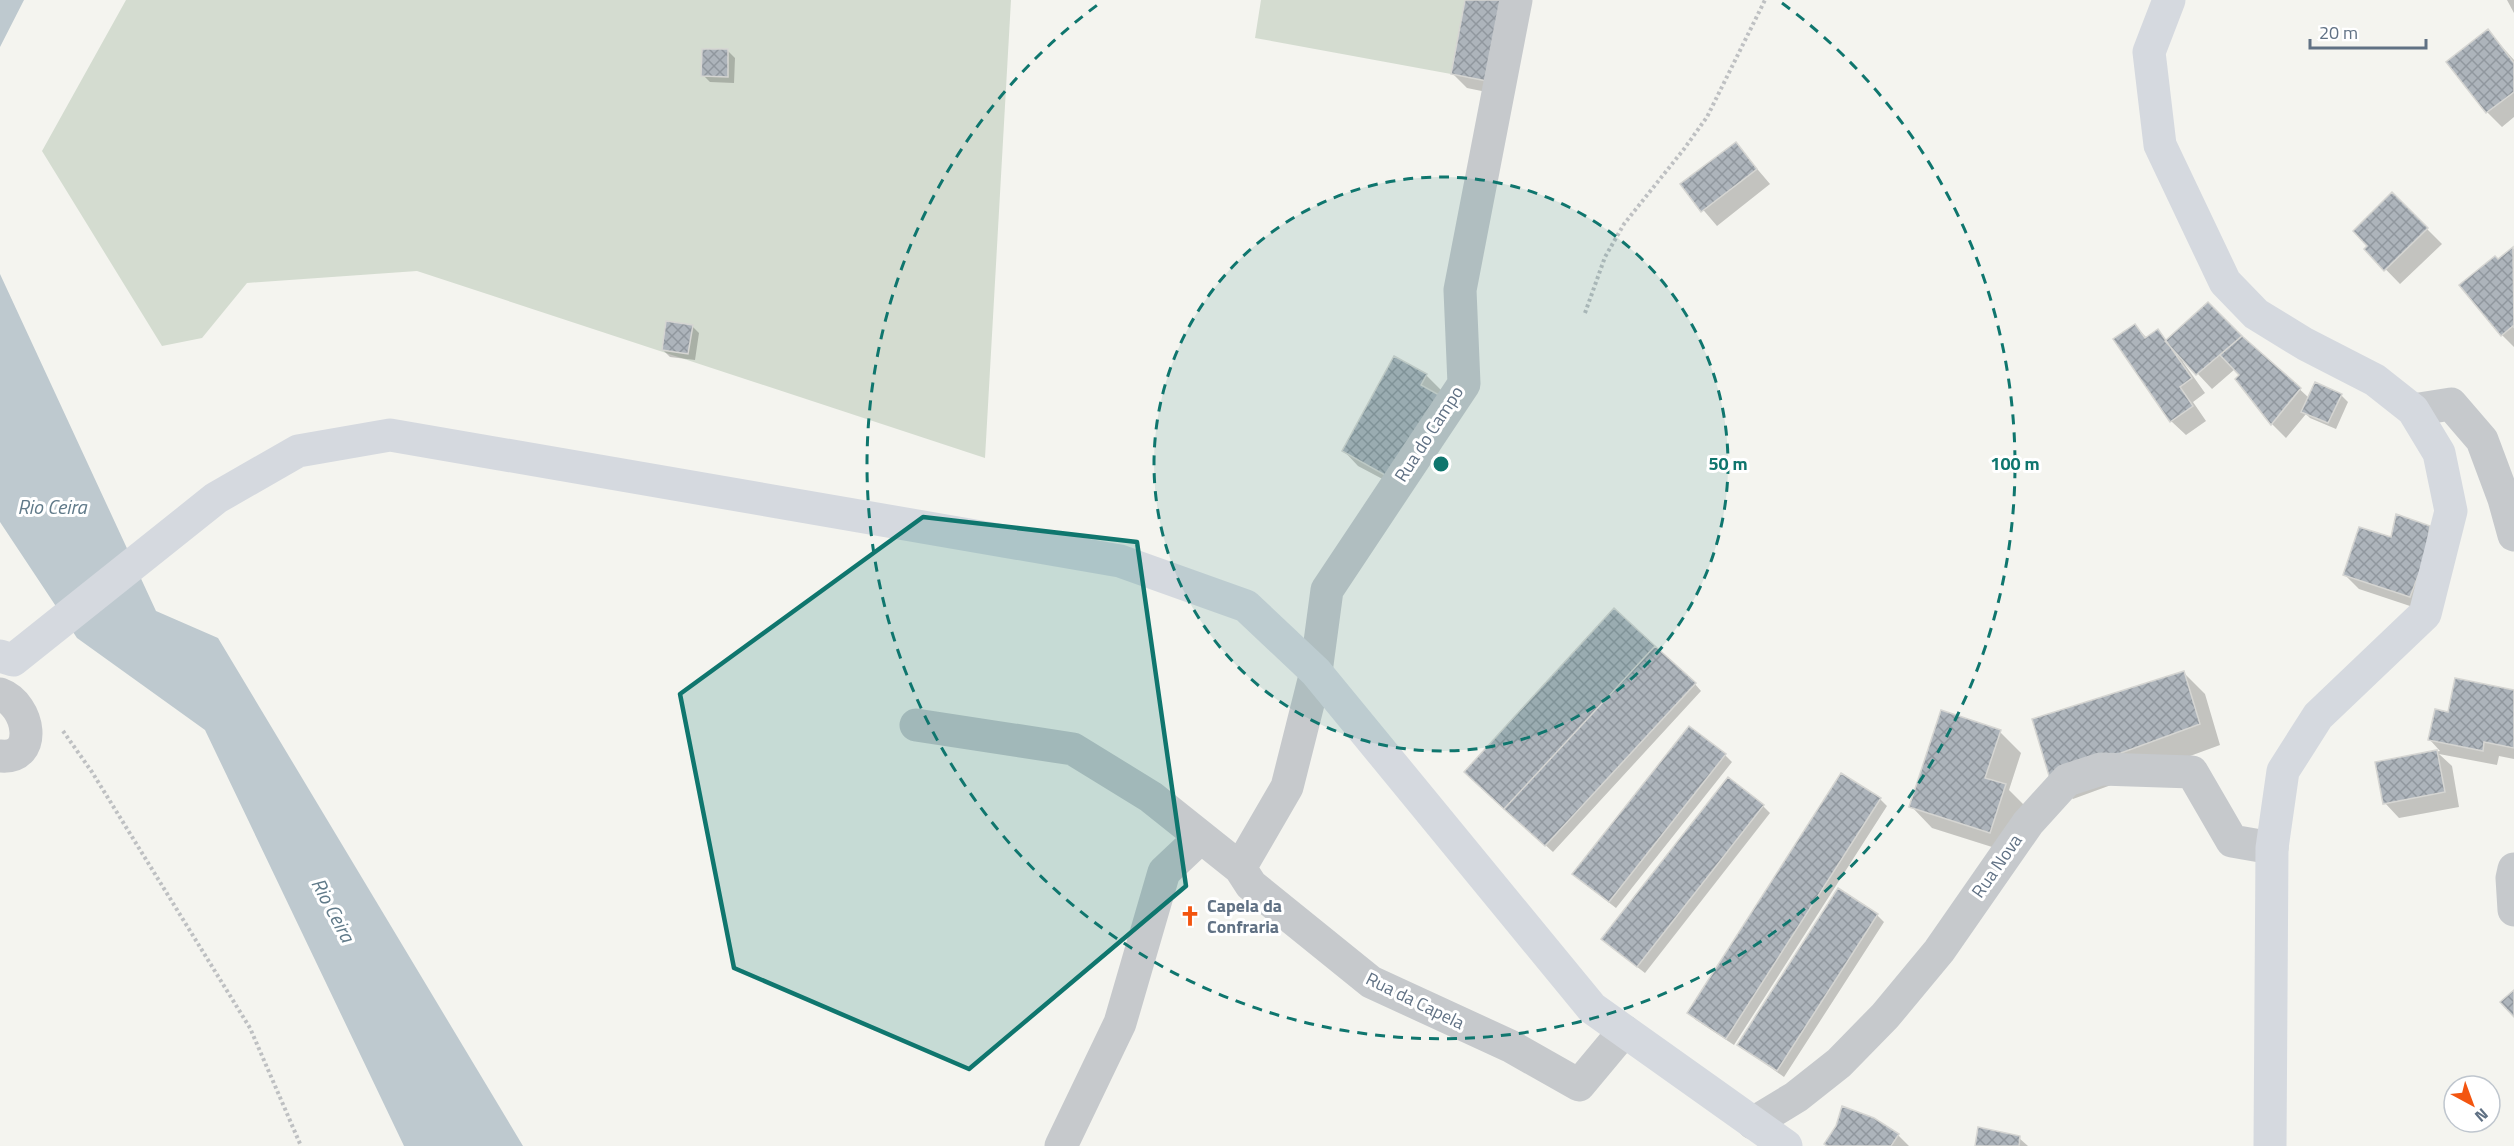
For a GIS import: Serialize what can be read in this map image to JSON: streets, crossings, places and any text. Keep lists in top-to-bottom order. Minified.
{"streets":{"street":["Rua do Campo","Rua Nova","Rua da Capela"]},"water":["Rio Ceira"],"places":{"church":["Capela da Confraria"]},"scale_bar":"20 m","north":"bottom right","rings":["50 m","100 m"]}
